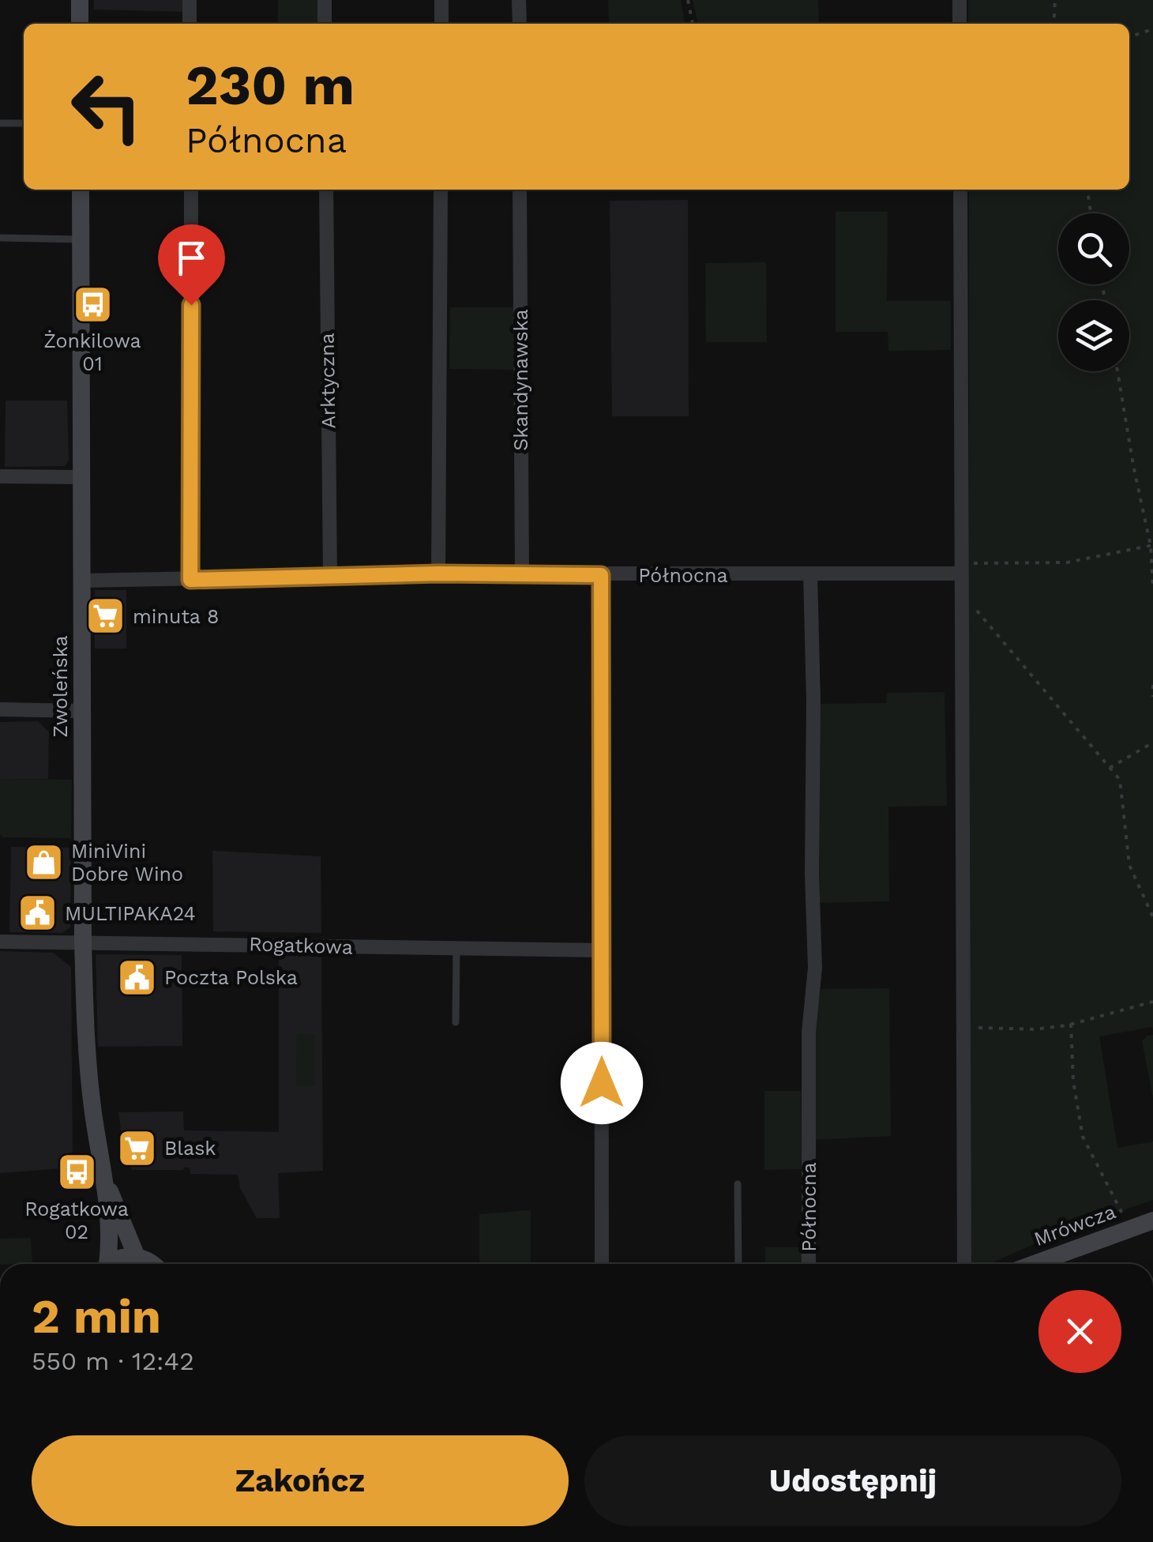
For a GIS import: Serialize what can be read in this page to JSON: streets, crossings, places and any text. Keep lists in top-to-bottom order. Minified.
{"streets":{"street":["Skandynawska","Arktyczna","Północna","Zwoleńska","Rogatkowa","Mrówcza"]},"crossings":[["Skandynawska","Północna"],["Arktyczna","Północna"],["Północna","Zwoleńska"],["Zwoleńska","Rogatkowa"]],"places":{"bus stop":["Żonkilowa 01","Rogatkowa 02"],"supermarket":["minuta 8","Blask"],"shop":["MiniVini Dobre Wino"],"public building":["MULTIPAKA24","Poczta Polska"]},"page":{"turn":["230 m","Północna"],"heading":["2 min","550 m · 12:42"],"buttons":["Zakończ","Udostępnij"]}}
